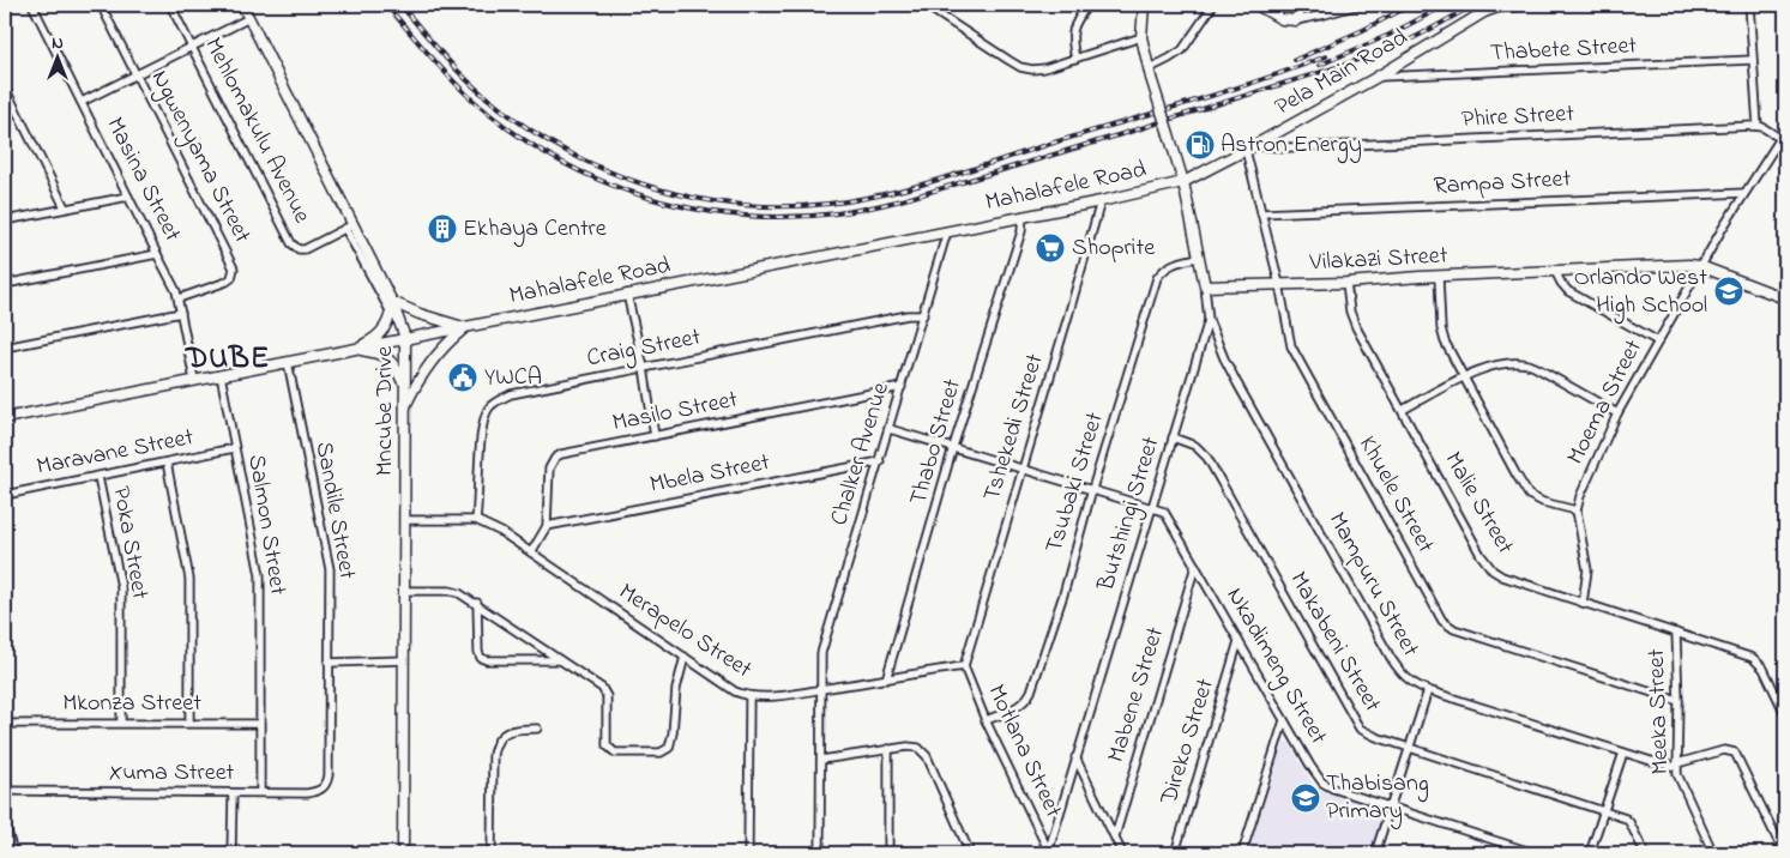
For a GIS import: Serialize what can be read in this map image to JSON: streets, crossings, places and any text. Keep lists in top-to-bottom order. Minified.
{"streets":{"main road":["Pela Main Road","Mahalafele Road","Vilakazi Street","Mncube Drive","Butshingi Street"],"street":["Thabete Street","Phire Street","Mehlomakulu Avenue","Ngwenyama Street","Masina Street","Rampa Street","Craig Street","Moema Street","Masilo Street","Tshekedi Street","Thabo Street","Maravane Street","Chalker Avenue","Mbela Street","Tsubaki Street","Khuele Street","Malie Street","Sandile Street","Salmon Street","Poka Street","Mampuru Street","Merapelo Street","Makabeni Street","Nkadimeng Street","Mabene Street","Mkonza Street","Meeka Street","Direko Street","Motlana Street","Xuma Street"]},"crossings":[["Thabete Street","Pela Main Road"],["Pela Main Road","Phire Street"],["Pela Main Road","Mahalafele Road"],["Pela Main Road","Khuele Street"],["Pela Main Road","Butshingi Street"],["Phire Street","Khuele Street"],["Mehlomakulu Avenue","Mncube Drive"],["Ngwenyama Street","Masina Street"],["Masina Street","Mahalafele Road"],["Rampa Street","Moema Street"],["Rampa Street","Khuele Street"],["Mahalafele Road","Mncube Drive"],["Mahalafele Road","Tshekedi Street"],["Mahalafele Road","Thabo Street"],["Mahalafele Road","Chalker Avenue"],["Mahalafele Road","Sandile Street"],["Mahalafele Road","Butshingi Street"],["Mahalafele Road","Salmon Street"],["Vilakazi Street","Moema Street"],["Vilakazi Street","Khuele Street"],["Vilakazi Street","Malie Street"],["Vilakazi Street","Butshingi Street"],["Craig Street","Chalker Avenue"],["Craig Street","Merapelo Street"],["Moema Street","Malie Street"],["Mncube Drive","Merapelo Street"],["Masilo Street","Chalker Avenue"],["Masilo Street","Mbela Street"],["Masilo Street","Merapelo Street"],["Tshekedi Street","Merapelo Street"],["Tshekedi Street","Motlana Street"],["Thabo Street","Merapelo Street"],["Maravane Street","Salmon Street"],["Maravane Street","Poka Street"],["Chalker Avenue","Mbela Street"],["Chalker Avenue","Merapelo Street"],["Tsubaki Street","Butshingi Street"],["Tsubaki Street","Motlana Street"],["Khuele Street","Meeka Street"],["Malie Street","Meeka Street"],["Sandile Street","Xuma Street"],["Butshingi Street","Mampuru Street"],["Butshingi Street","Makabeni Street"],["Butshingi Street","Nkadimeng Street"],["Butshingi Street","Motlana Street"],["Salmon Street","Mkonza Street"],["Salmon Street","Xuma Street"],["Poka Street","Mkonza Street"],["Mampuru Street","Meeka Street"],["Merapelo Street","Motlana Street"],["Nkadimeng Street","Mabene Street"],["Nkadimeng Street","Direko Street"]],"districts":["DUBE"],"places":{"fuel station":["Astron Energy"],"building":["Ekhaya Centre"],"supermarket":["Shoprite"],"school or university":["Orlando West High School","Thabisang Primary"],"public building":["YWCA"]},"north":"top"}
